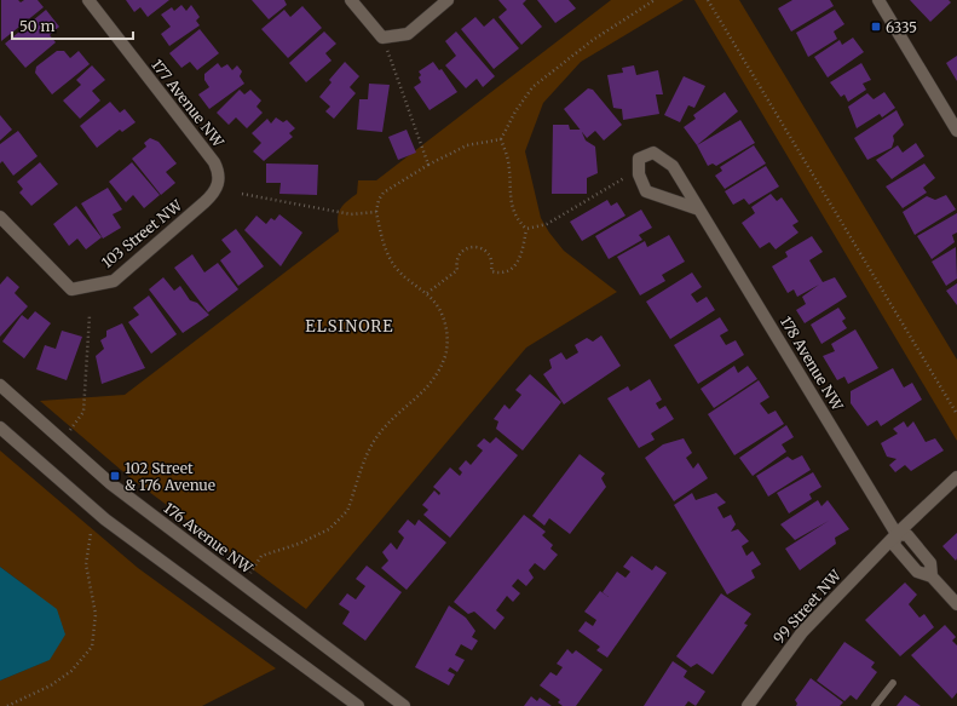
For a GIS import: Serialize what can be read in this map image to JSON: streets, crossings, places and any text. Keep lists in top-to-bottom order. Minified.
{"streets":{"street":["177 Avenue NW","103 Street NW","178 Avenue NW","176 Avenue NW","99 Street NW"]},"crossings":[["177 Avenue NW","103 Street NW"],["178 Avenue NW","99 Street NW"]],"districts":["ELSINORE"],"places":{"transit":["6335","102 Street & 176 Avenue"]},"scale_bar":"50 m"}
